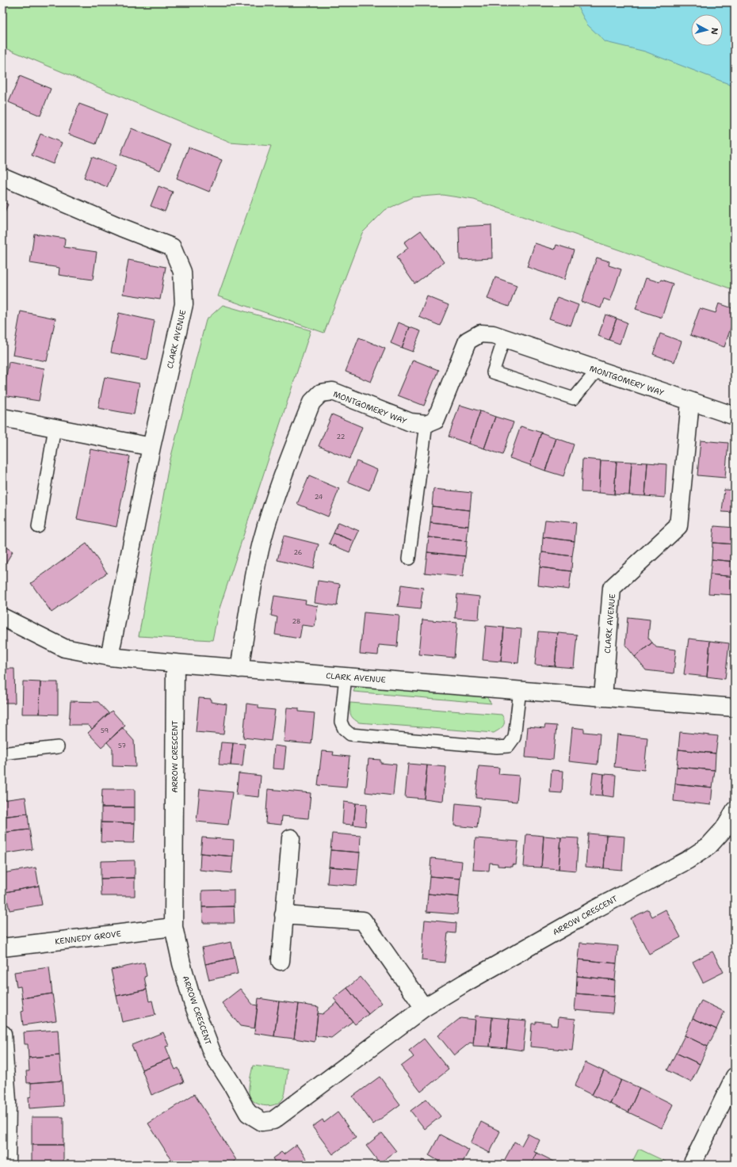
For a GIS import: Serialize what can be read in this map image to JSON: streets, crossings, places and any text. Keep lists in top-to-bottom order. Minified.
{"streets":{"street":["CLARK AVENUE","MONTGOMERY WAY","ARROW CRESCENT","KENNEDY GROVE"]},"crossings":[["CLARK AVENUE","MONTGOMERY WAY"],["CLARK AVENUE","ARROW CRESCENT"],["ARROW CRESCENT","KENNEDY GROVE"]],"house_numbers":["22","24","26","28","59","57"],"north":"right"}
